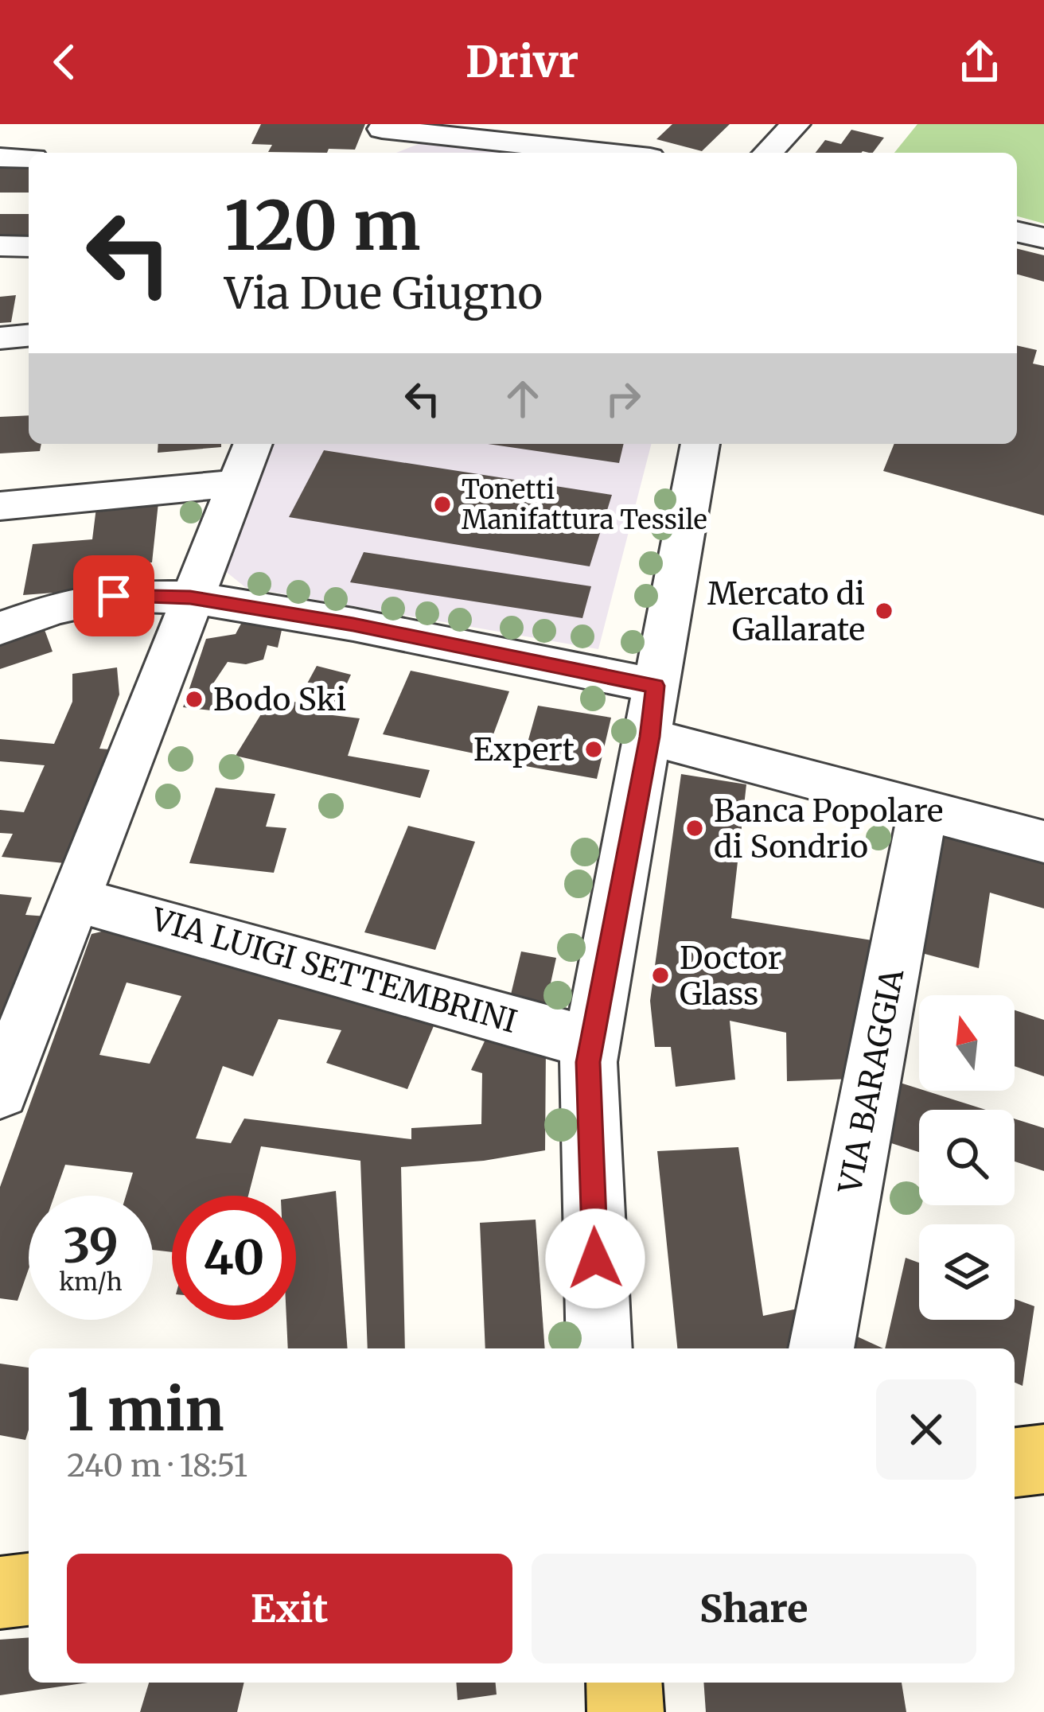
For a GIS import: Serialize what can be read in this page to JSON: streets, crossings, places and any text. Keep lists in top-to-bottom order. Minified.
{"streets":{"street":["VIA LUIGI SETTEMBRINI","VIA BARAGGIA"]},"places":["Tonetti Manifattura Tessile","Mercato di Gallarate","Bodo Ski","Expert","Banca Popolare di Sondrio","Doctor Glass"],"north":"top","page":{"header":"Drivr","turn":["120 m","Via Due Giugno"],"speed":"39 km/h","limit":"40","heading":["1 min","240 m · 18:51"],"buttons":["Exit","Share"]}}
